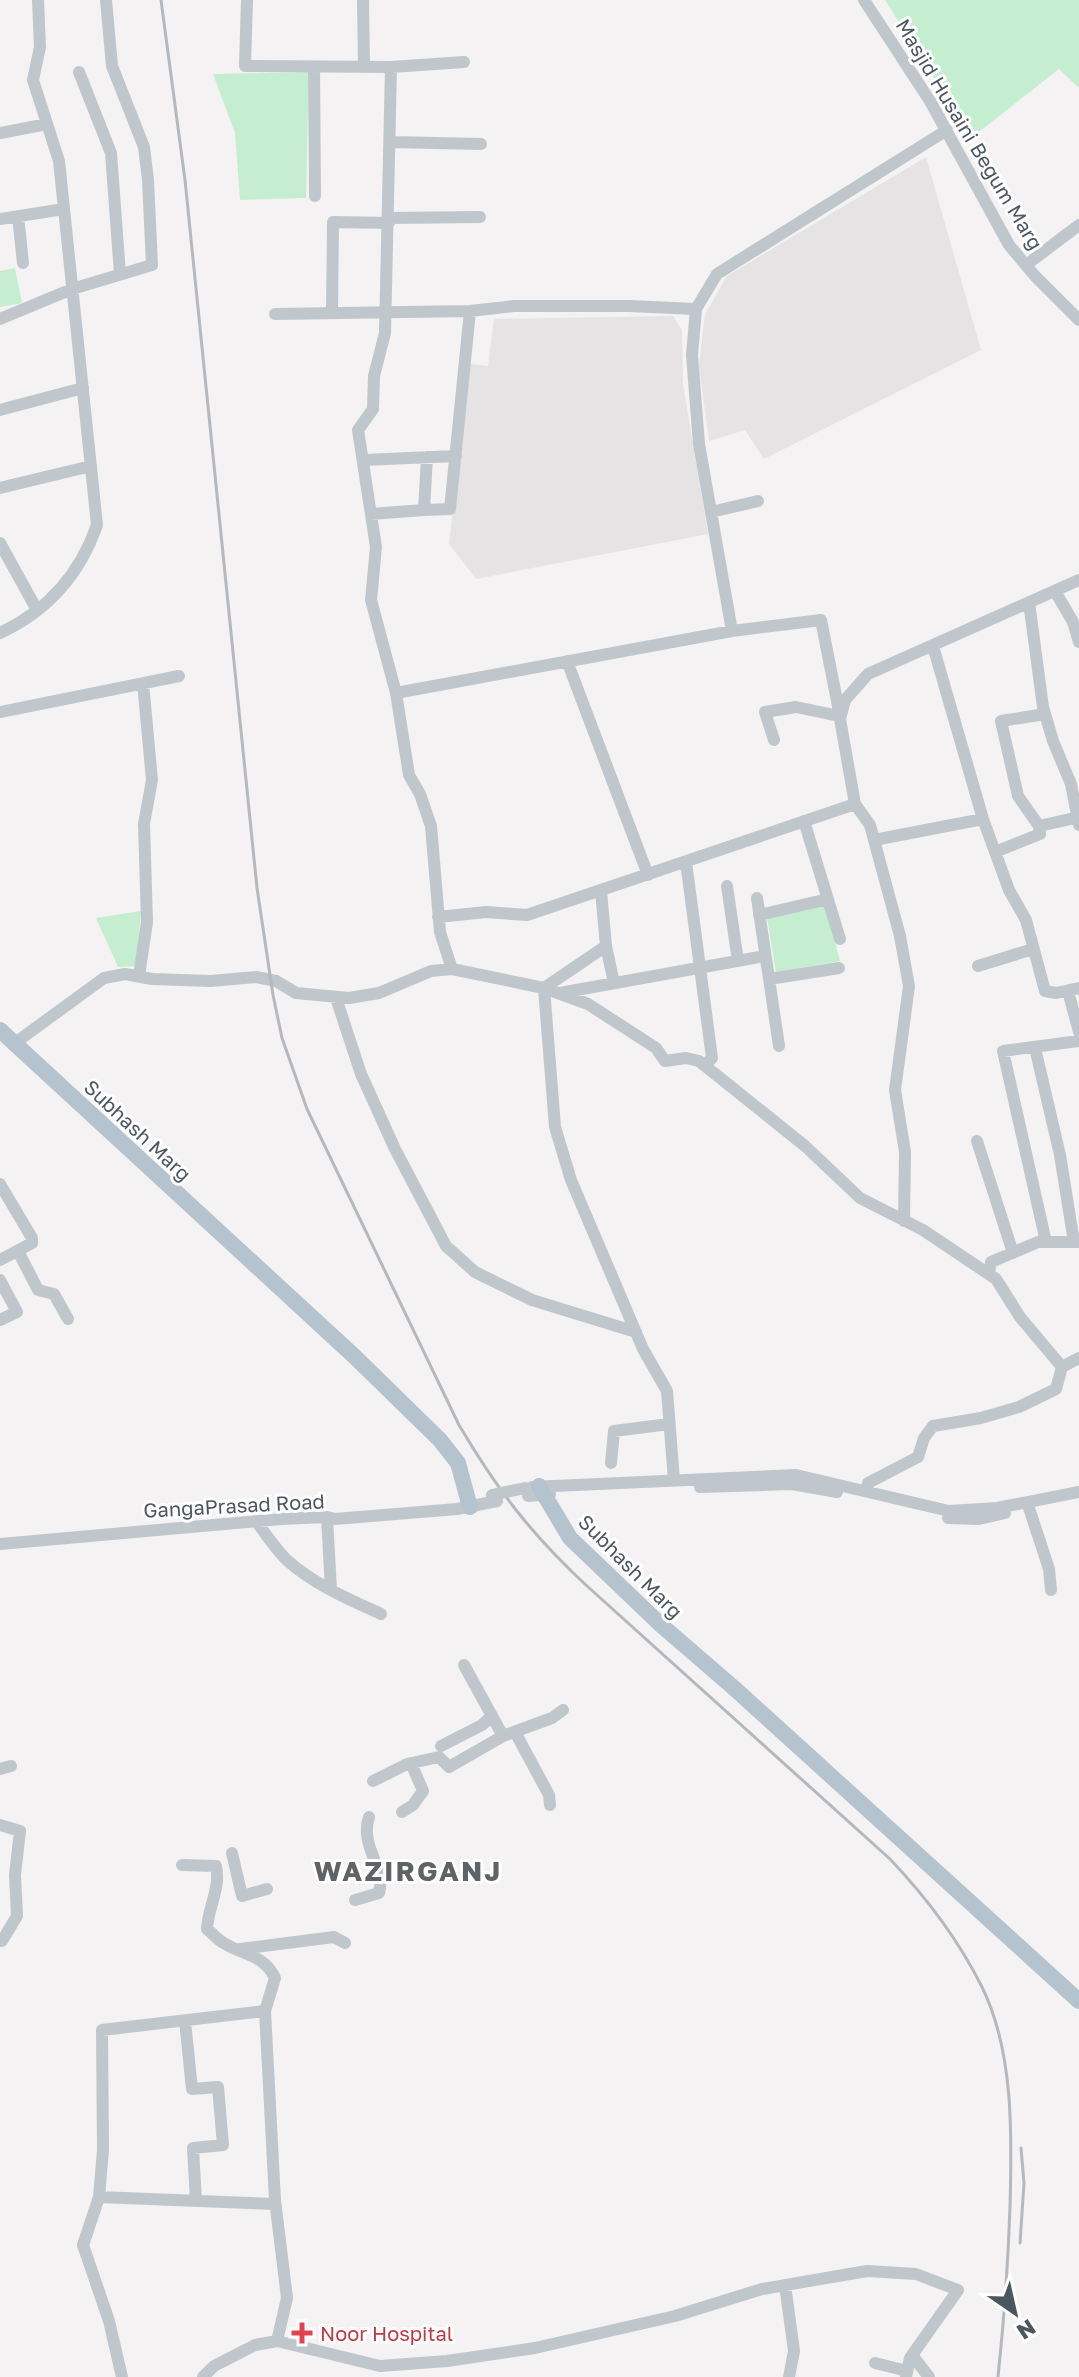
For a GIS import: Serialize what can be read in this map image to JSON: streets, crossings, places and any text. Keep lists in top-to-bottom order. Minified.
{"streets":{"main road":["Subhash Marg"],"street":["Masjid Husaini Begum Marg","GangaPrasad Road"]},"crossings":[["Subhash Marg","GangaPrasad Road"]],"districts":["WAZIRGANJ"],"places":{"health":["Noor Hospital"]},"north":"bottom right"}
